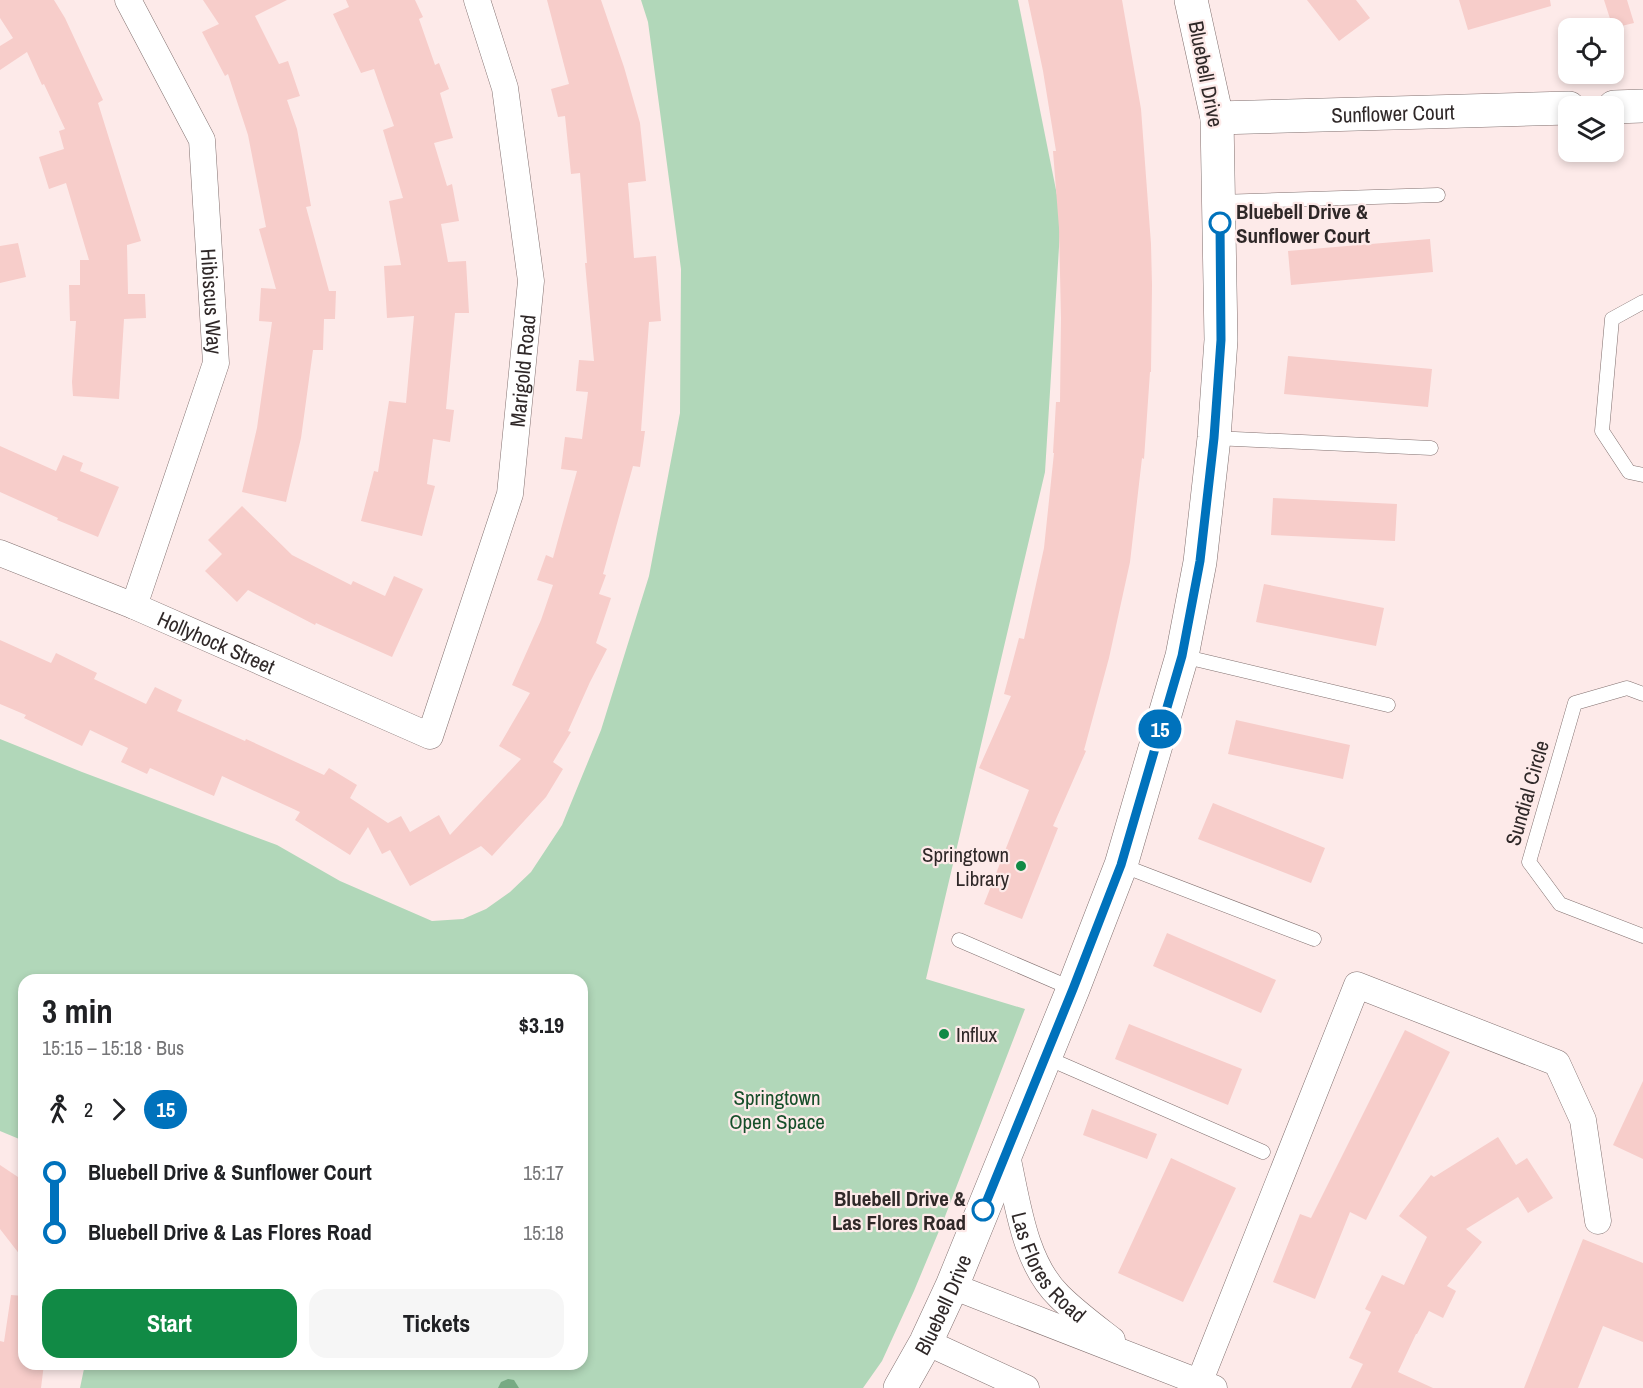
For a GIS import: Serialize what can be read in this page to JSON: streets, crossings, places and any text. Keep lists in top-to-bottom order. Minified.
{"streets":{"street":["Bluebell Drive","Sunflower Court","Hibiscus Way","Marigold Road","Hollyhock Street","Las Flores Road"],"lane":["Sundial Circle"]},"crossings":[["Bluebell Drive","Sunflower Court"],["Bluebell Drive","Las Flores Road"],["Hibiscus Way","Hollyhock Street"],["Marigold Road","Hollyhock Street"]],"parks":["Springtown Open Space"],"places":["Bluebell Drive & Sunflower Court","Springtown Library","Influx","Bluebell Drive & Las Flores Road"],"lines":["bus line 15"],"page":{"on_map":"15","heading":["3 min","15:15 – 15:18 · Bus","$3.19"],"legs":["2","15"],"list":[{"name":"Bluebell Drive & Sunflower Court","value":"15:17"},{"name":"Bluebell Drive & Las Flores Road","value":"15:18"}],"buttons":["Start","Tickets"]}}
